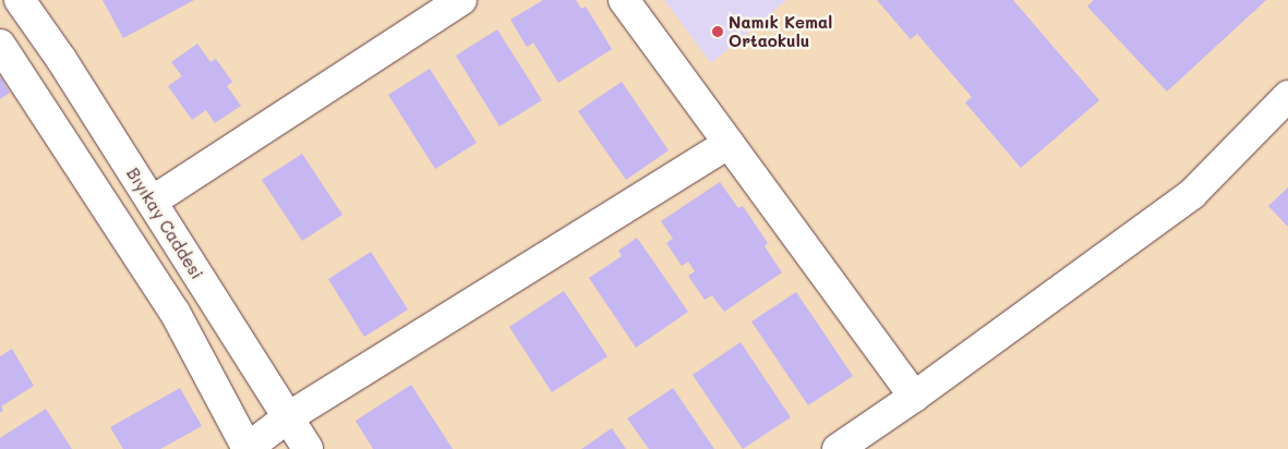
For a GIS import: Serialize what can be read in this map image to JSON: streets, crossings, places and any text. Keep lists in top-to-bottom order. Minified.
{"streets":{"street":["Bıyıkay Caddesi"]},"places":["Namık Kemal Ortaokulu"]}
